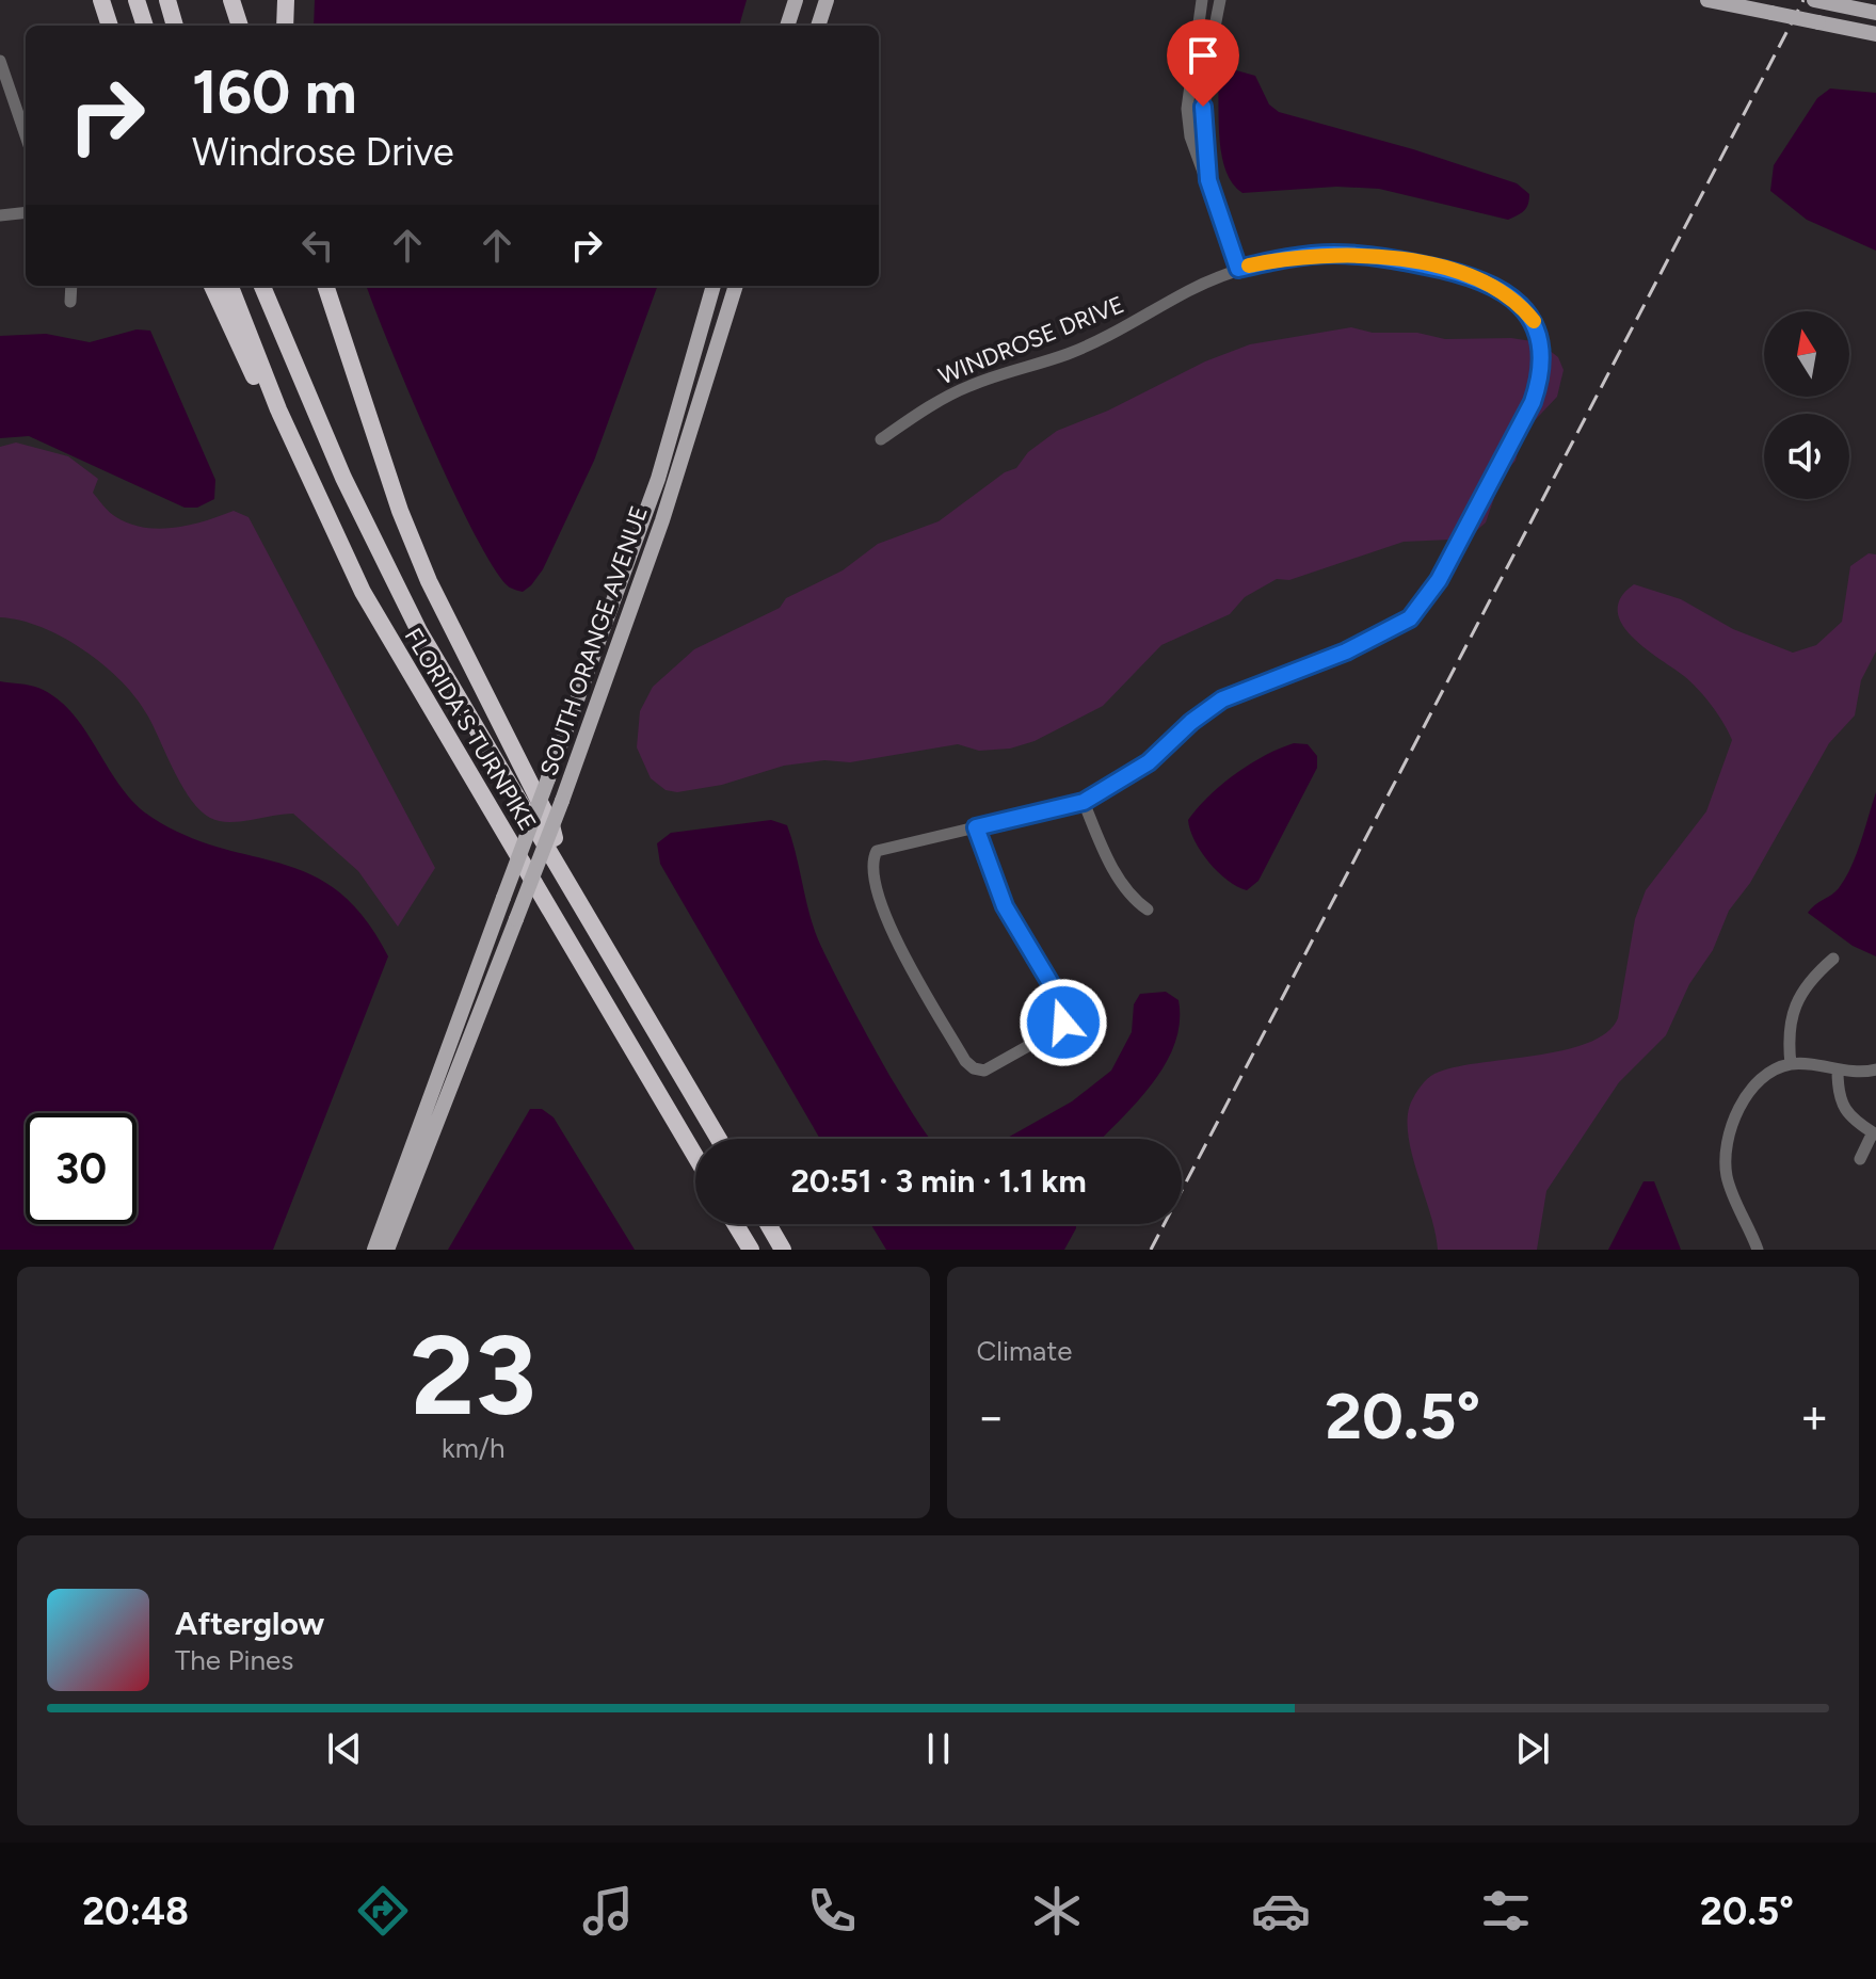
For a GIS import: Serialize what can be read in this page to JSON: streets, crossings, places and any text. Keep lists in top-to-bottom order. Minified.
{"streets":{"highway":["FLORIDA'S TURNPIKE"],"main road":["SOUTH ORANGE AVENUE"],"street":["WINDROSE DRIVE"]},"north":"top","page":{"turn":["160 m","Windrose Drive"],"limit":"30","trip":"20:51 · 3 min · 1.1 km","tile":[["23","km/h"],"Climate"],"heat":["−","20.5°","+"],"song":["Afterglow","The Pines"],"tabs":["20:48","20.5°"]}}
